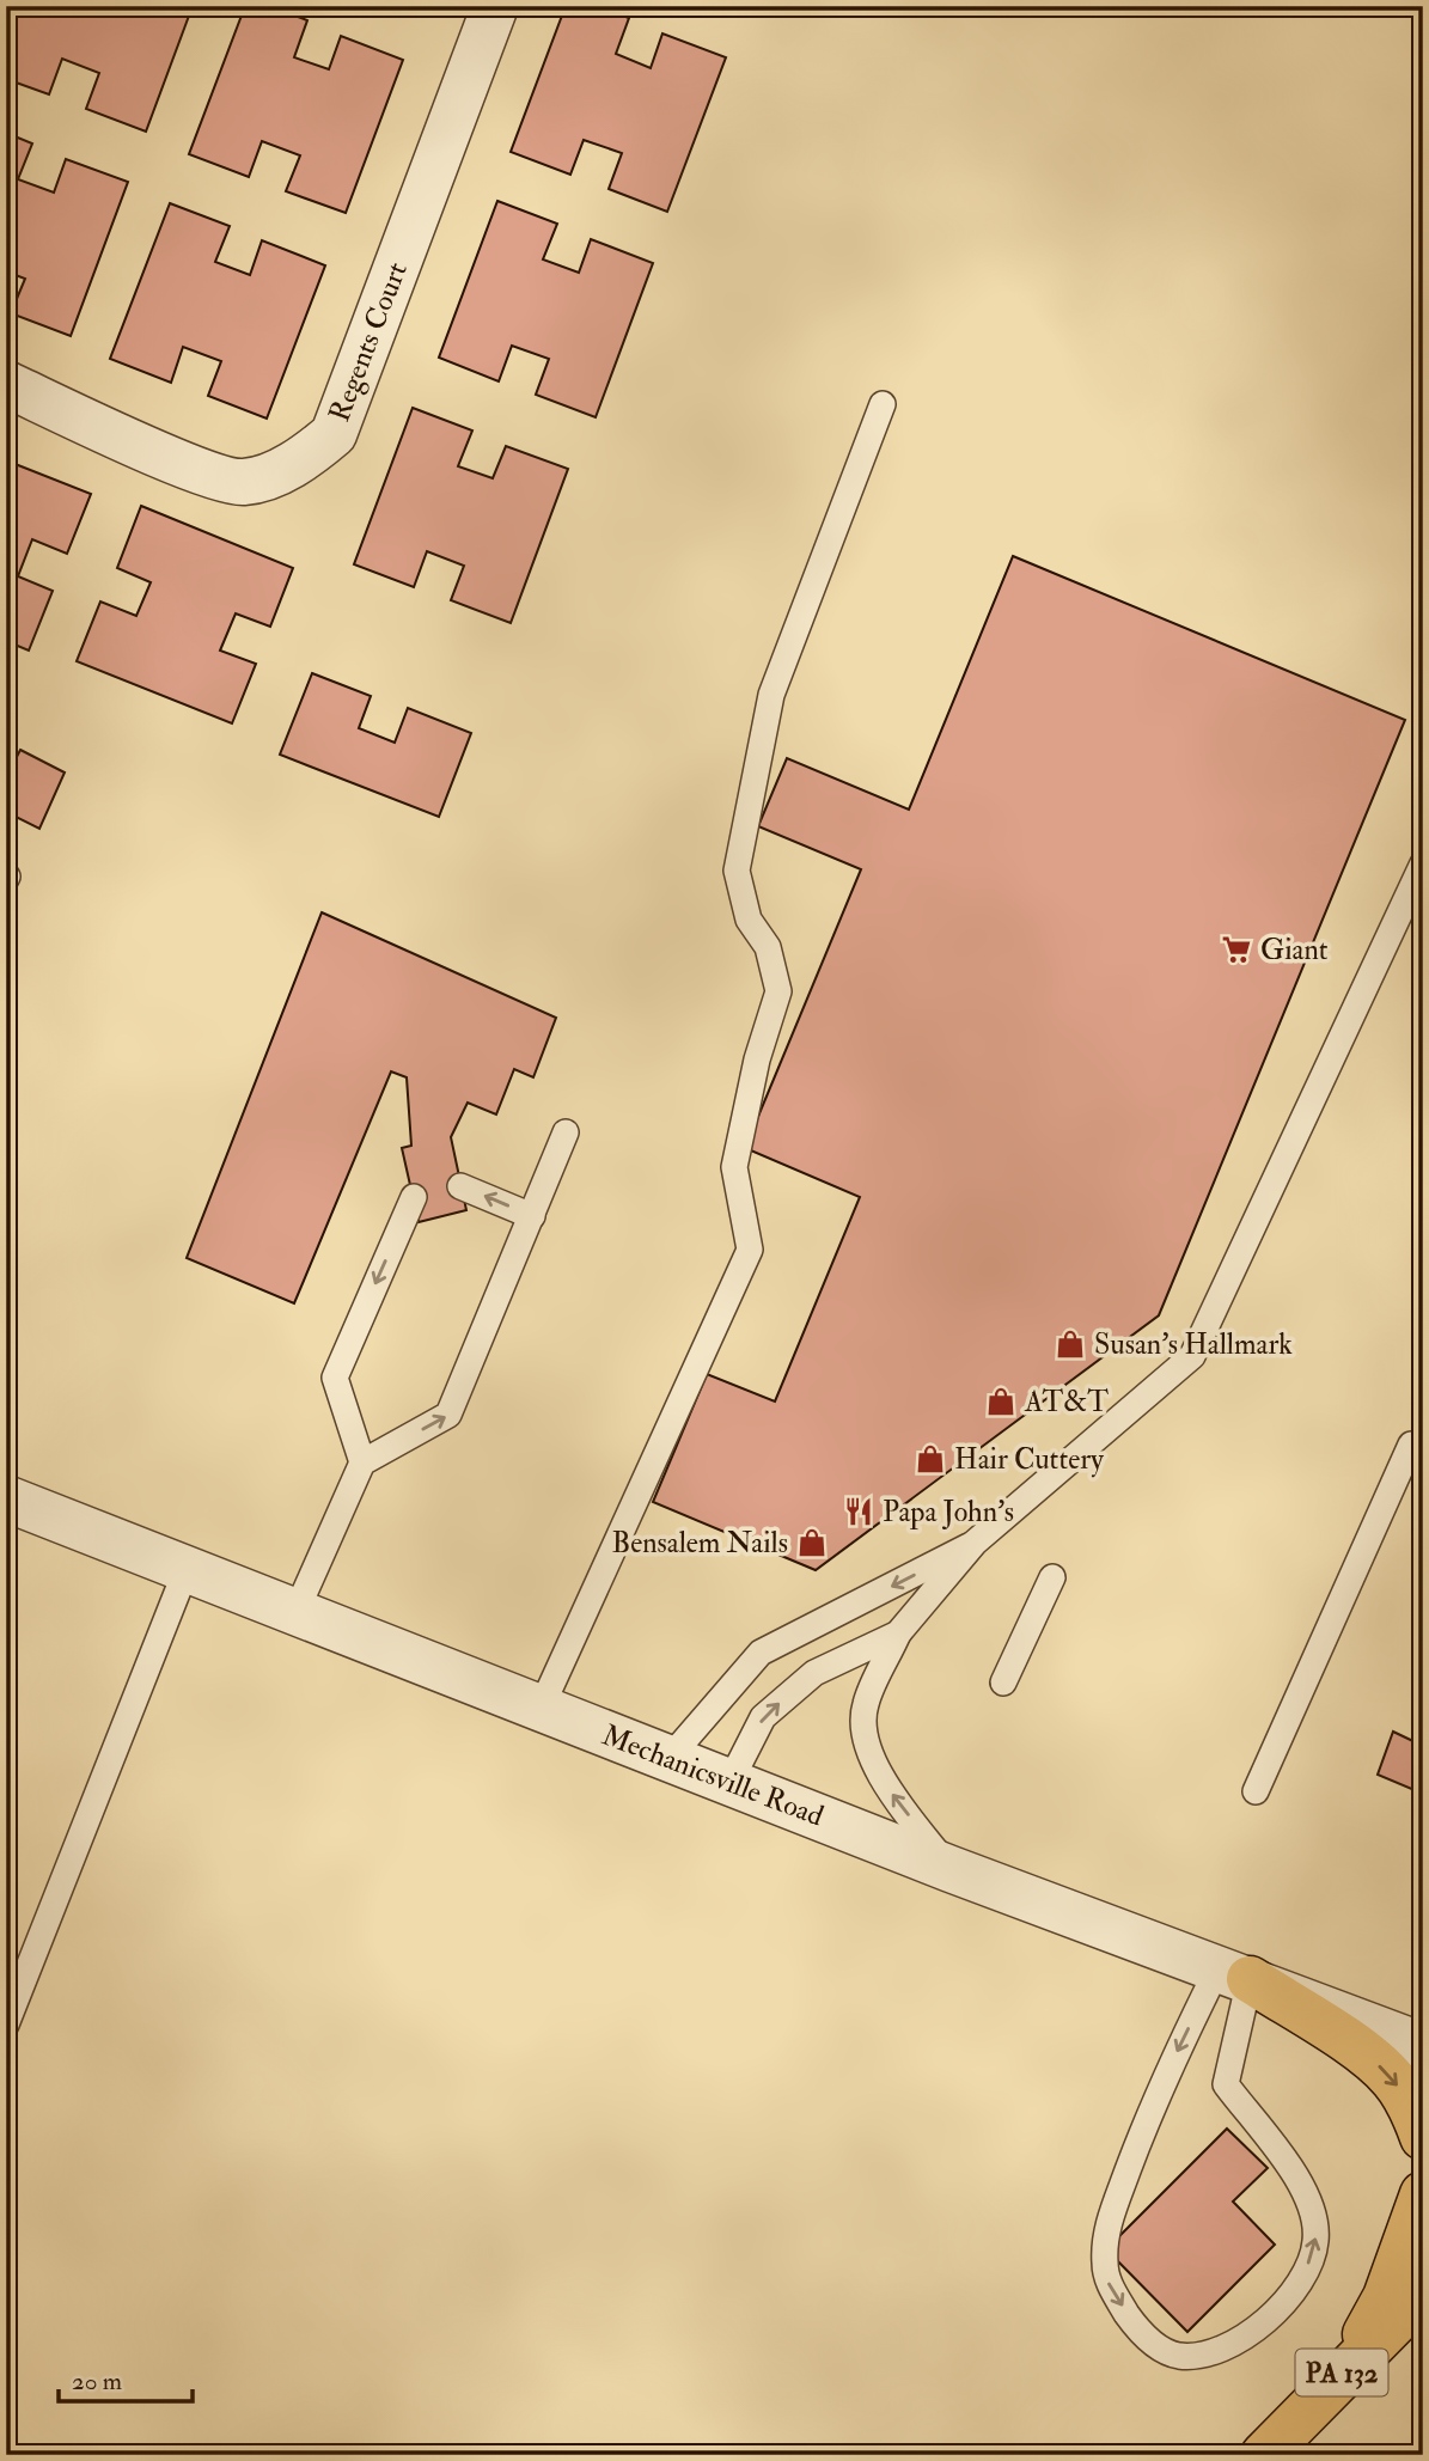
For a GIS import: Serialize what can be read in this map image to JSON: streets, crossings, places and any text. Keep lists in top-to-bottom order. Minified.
{"streets":{"main road":["PA 132"],"street":["Regents Court","Mechanicsville Road"]},"places":{"supermarket":["Giant"],"shop":["Susan's Hallmark","AT&T","Hair Cuttery","Bensalem Nails"],"restaurant":["Papa John's"]},"scale_bar":"20 m"}
